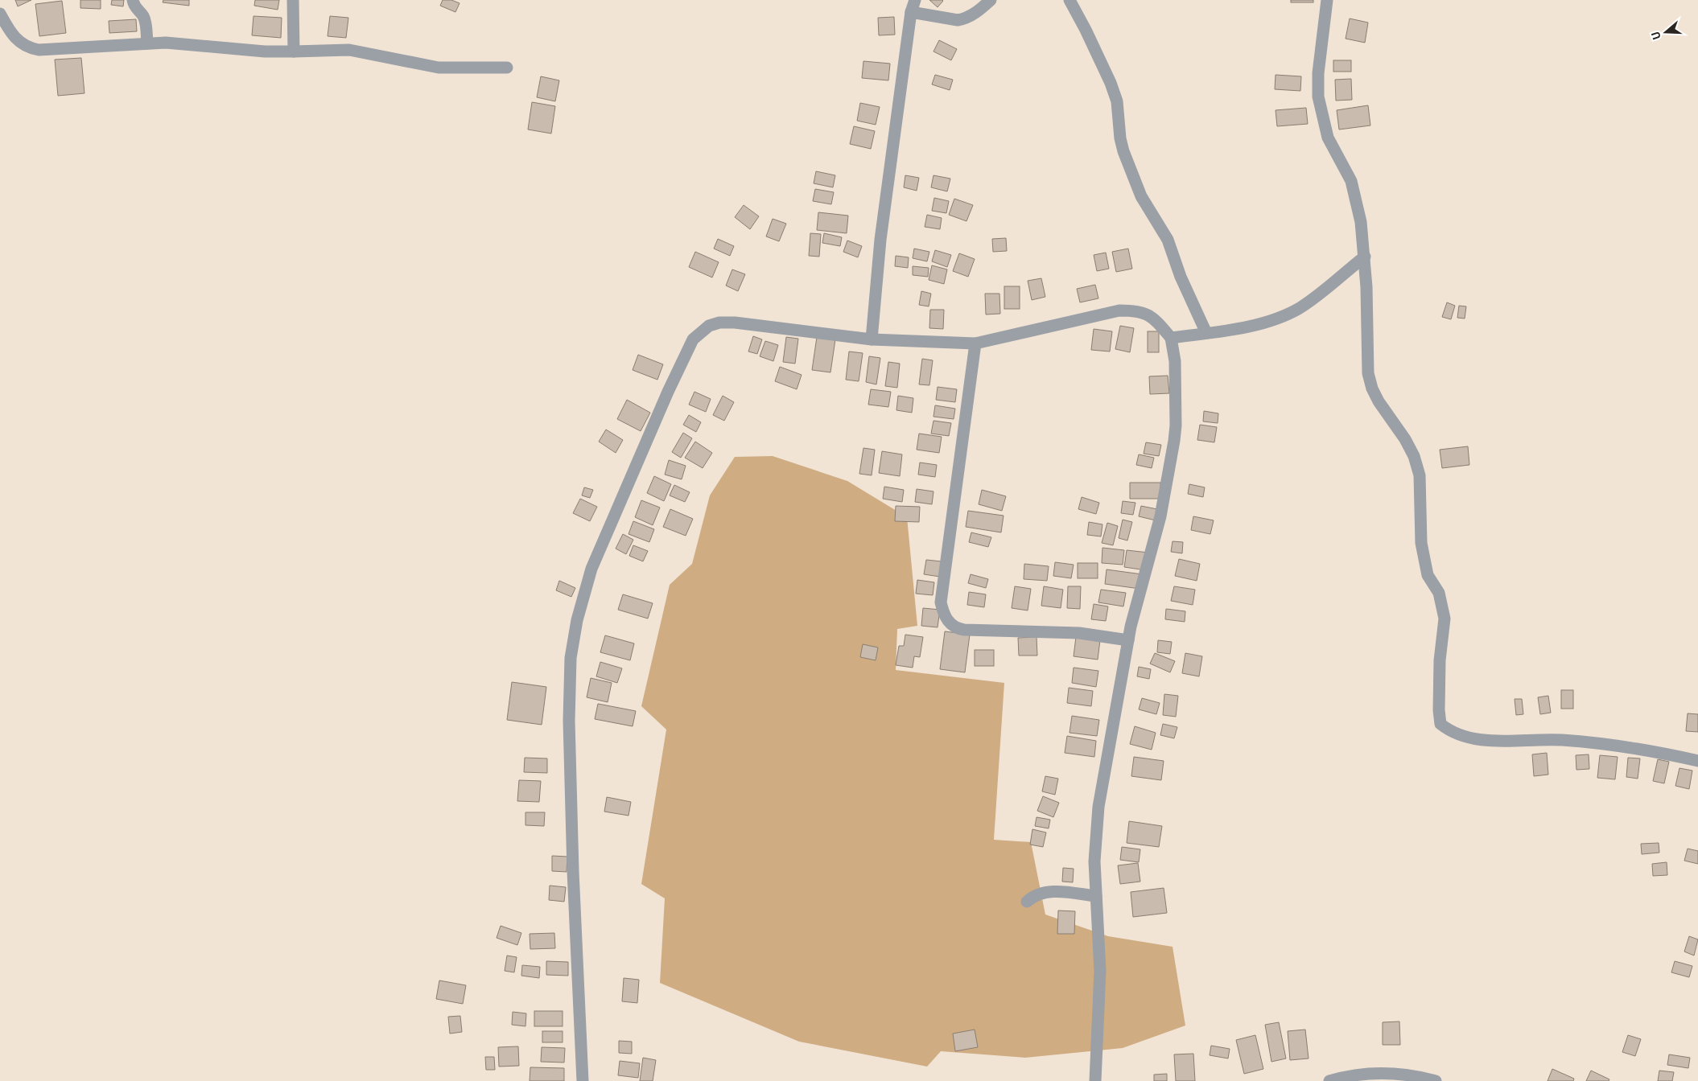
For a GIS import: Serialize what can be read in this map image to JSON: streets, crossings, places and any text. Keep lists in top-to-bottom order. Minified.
{"north":"left"}
